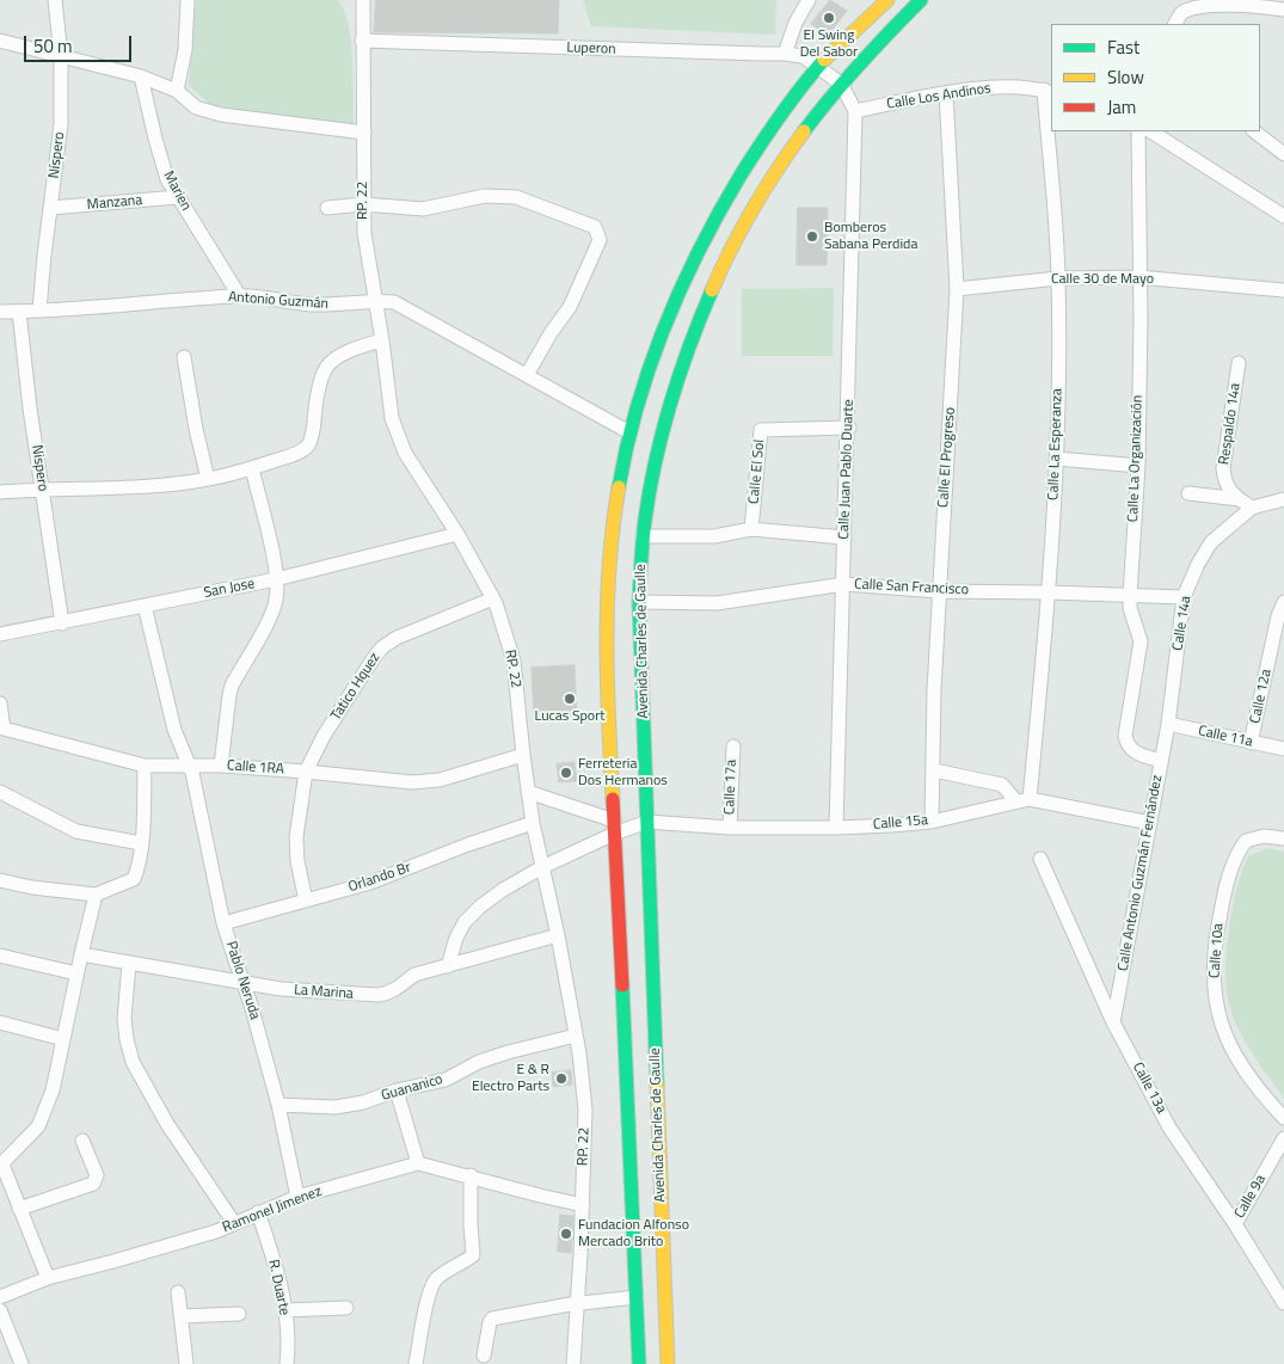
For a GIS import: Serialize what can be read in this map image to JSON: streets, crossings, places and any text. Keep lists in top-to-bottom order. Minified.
{"streets":{"main road":["Avenida Charles de Gaulle"],"street":["Luperon","Calle Los Andinos","Níspero","Marien","RP. 22","Manzana","Calle 30 de Mayo","Antonio Guzmán","Respaldo 14a","Calle La Esperanza","Calle El Progreso","Calle La Organización","Nispero","Calle Juan Pablo Duarte","Calle El Sol","Calle San Francisco","San Jose","Calle 14a","Tatico Hquez","Calle 12a","Calle 11a","Calle 1RA","Calle 17a","Calle 15a","Calle Antonio Guzmán Fernández","Orlando Br","Calle 10a","Pablo Neruda","La Marina","Guananico","Calle 13a","Calle 9a","Ramonel Jimenez","R. Duarte"]},"crossings":[["Luperon","RP. 22"],["Luperon","Avenida Charles de Gaulle"],["Calle Los Andinos","Calle La Esperanza"],["Calle Los Andinos","Calle El Progreso"],["Calle Los Andinos","Calle Juan Pablo Duarte"],["Níspero","Manzana"],["Níspero","Antonio Guzmán"],["Marien","Manzana"],["Marien","Antonio Guzmán"],["RP. 22","Antonio Guzmán"],["RP. 22","San Jose"],["RP. 22","Tatico Hquez"],["RP. 22","Calle 1RA"],["RP. 22","Orlando Br"],["RP. 22","La Marina"],["RP. 22","Guananico"],["RP. 22","Ramonel Jimenez"],["Calle 30 de Mayo","Calle La Esperanza"],["Calle 30 de Mayo","Calle El Progreso"],["Calle 30 de Mayo","Calle La Organización"],["Antonio Guzmán","Nispero"],["Antonio Guzmán","Avenida Charles de Gaulle"],["Respaldo 14a","Calle 14a"],["Calle La Esperanza","Calle San Francisco"],["Calle La Esperanza","Calle 15a"],["Calle El Progreso","Calle San Francisco"],["Calle El Progreso","Calle 15a"],["Calle La Organización","Calle San Francisco"],["Calle La Organización","Calle Antonio Guzmán Fernández"],["Nispero","San Jose"],["Calle Juan Pablo Duarte","Calle El Sol"],["Calle Juan Pablo Duarte","Calle San Francisco"],["Calle Juan Pablo Duarte","Calle 15a"],["Calle San Francisco","Calle 14a"],["Calle San Francisco","Avenida Charles de Gaulle"],["San Jose","Pablo Neruda"],["Calle 14a","Calle 11a"],["Calle 14a","Calle Antonio Guzmán Fernández"],["Avenida Charles de Gaulle","Calle 15a"],["Tatico Hquez","Calle 1RA"],["Tatico Hquez","Orlando Br"],["Calle 12a","Calle 11a"],["Calle 11a","Calle Antonio Guzmán Fernández"],["Calle 1RA","Pablo Neruda"],["Calle 17a","Calle 15a"],["Calle 15a","Calle Antonio Guzmán Fernández"],["Calle Antonio Guzmán Fernández","Calle 13a"],["Orlando Br","Pablo Neruda"],["Pablo Neruda","La Marina"],["Pablo Neruda","Guananico"],["Pablo Neruda","Ramonel Jimenez"],["Calle 13a","Calle 9a"],["Ramonel Jimenez","R. Duarte"]],"places":["El Swing Del Sabor","Bomberos Sabana Perdida","Lucas Sport","Ferreteria Dos Hermanos","E & R Electro Parts","Fundacion Alfonso Mercado Brito"],"legend":["Fast","Slow","Jam"],"scale_bar":"50 m"}
